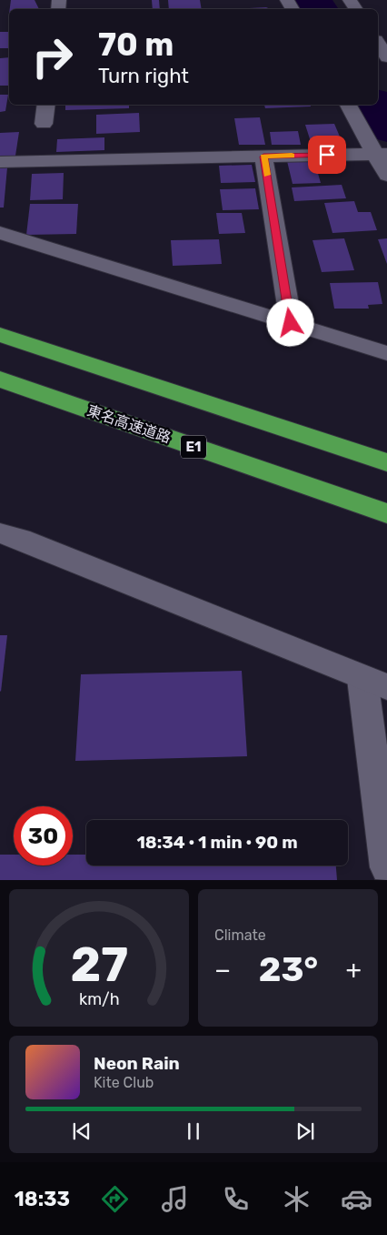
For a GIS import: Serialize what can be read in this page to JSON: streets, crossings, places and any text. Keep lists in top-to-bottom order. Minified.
{"streets":{"highway":["東名高速道路","E1"]},"page":{"turn":["70 m","Turn right"],"limit":"30","trip":"18:34 · 1 min · 90 m","tile":"Climate","heat":["−","23°","+"],"song":["Neon Rain","Kite Club"],"tabs":"18:33","gauge":["27","km/h"]}}
